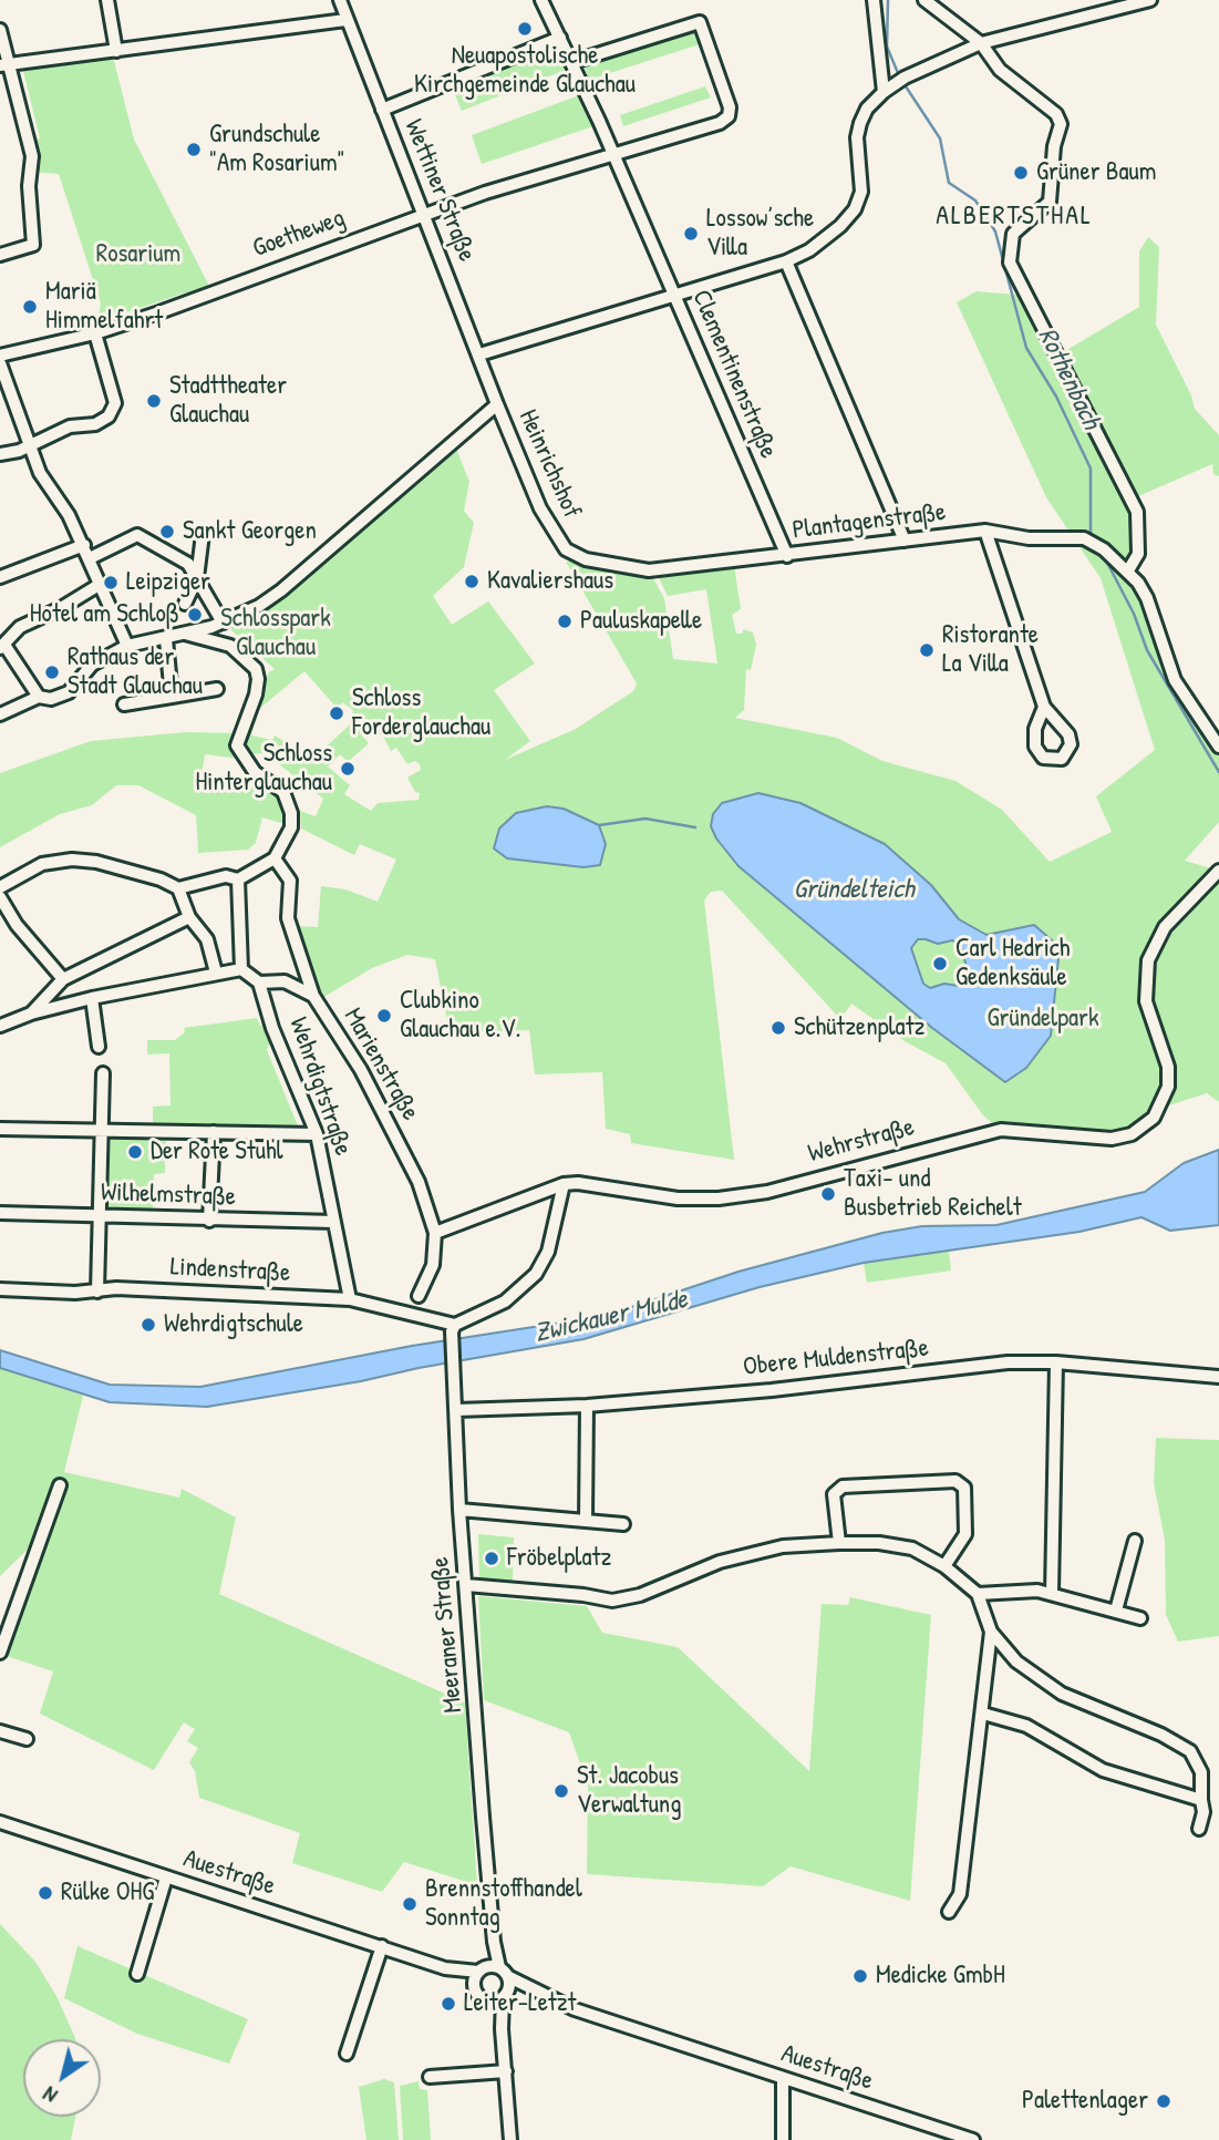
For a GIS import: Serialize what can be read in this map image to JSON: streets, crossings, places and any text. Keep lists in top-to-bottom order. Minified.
{"streets":{"street":["Wettiner Straße","Goetheweg","Clementinenstraße","Heinrichshof","Plantagenstraße","Marienstraße","Wehrdigtstraße","Wehrstraße","Wilhelmstraße","Lindenstraße","Obere Muldenstraße","Meeraner Straße","Auestraße"]},"crossings":[["Wettiner Straße","Goetheweg"],["Wettiner Straße","Heinrichshof"],["Goetheweg","Clementinenstraße"],["Clementinenstraße","Plantagenstraße"],["Heinrichshof","Plantagenstraße"],["Marienstraße","Wehrstraße"],["Wehrdigtstraße","Wilhelmstraße"],["Wehrdigtstraße","Lindenstraße"],["Lindenstraße","Meeraner Straße"],["Obere Muldenstraße","Meeraner Straße"],["Meeraner Straße","Auestraße"]],"districts":["ALBERTSTHAL"],"water":["Rothenbach","Gründelteich","Zwickauer Mulde"],"parks":["Rosarium","Schlosspark Glauchau","Gründelpark"],"places":["Neuapostolische Kirchgemeinde Glauchau","Grundschule \"Am Rosarium\"","Grüner Baum","Lossow’sche Villa","Mariä Himmelfahrt","Stadttheater Glauchau","Sankt Georgen","Kavaliershaus","Leipziger","Hotel am Schloß","Pauluskapelle","Ristorante La Villa","Rathaus der Stadt Glauchau","Schloss Forderglauchau","Schloss Hinterglauchau","Carl Hedrich Gedenksäule","Clubkino Glauchau e.V.","Schützenplatz","Der Rote Stuhl","Taxi- und Busbetrieb Reichelt","Wehrdigtschule","Fröbelplatz","St. Jacobus Verwaltung","Rülke OHG","Brennstoffhandel Sonntag","Medicke GmbH","Leiter-Letzt","Palettenlager"],"north":"bottom left"}
